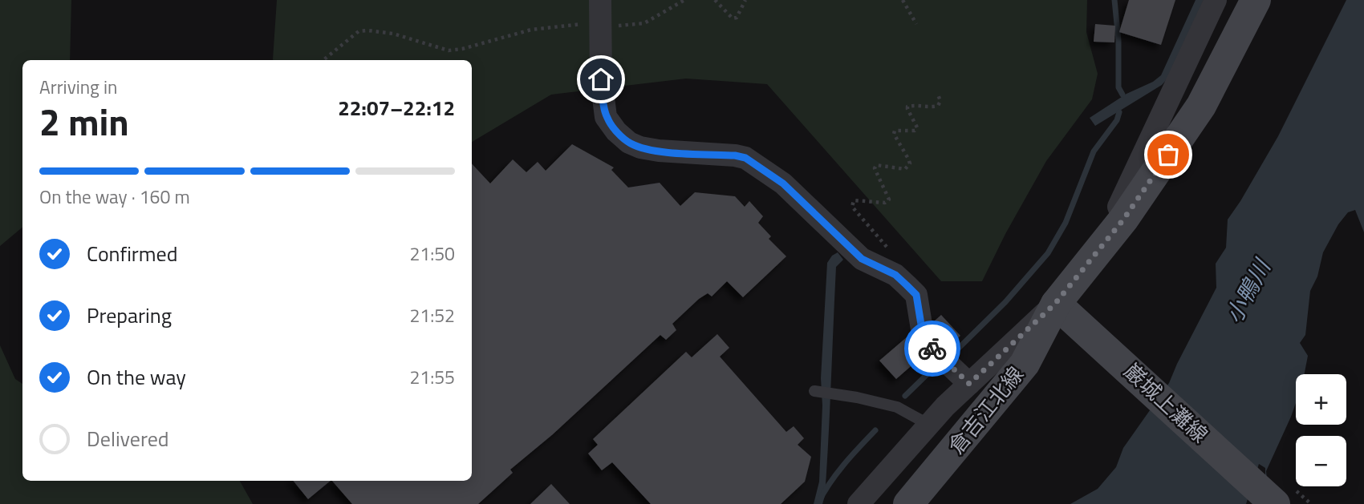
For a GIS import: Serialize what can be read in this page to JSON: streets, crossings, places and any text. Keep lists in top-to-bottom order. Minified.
{"streets":{"main road":["巌城上灘線","倉吉江北線"]},"crossings":[["巌城上灘線","倉吉江北線"]],"water":["小鴨川"],"page":{"heading":["2 min","Arriving in","22:07–22:12"],"bar":"On the way · 160 m","list":[["Confirmed","21:50"],["Preparing","21:52"],["On the way","21:55"],"Delivered"],"map_buttons":["+","−"]}}
